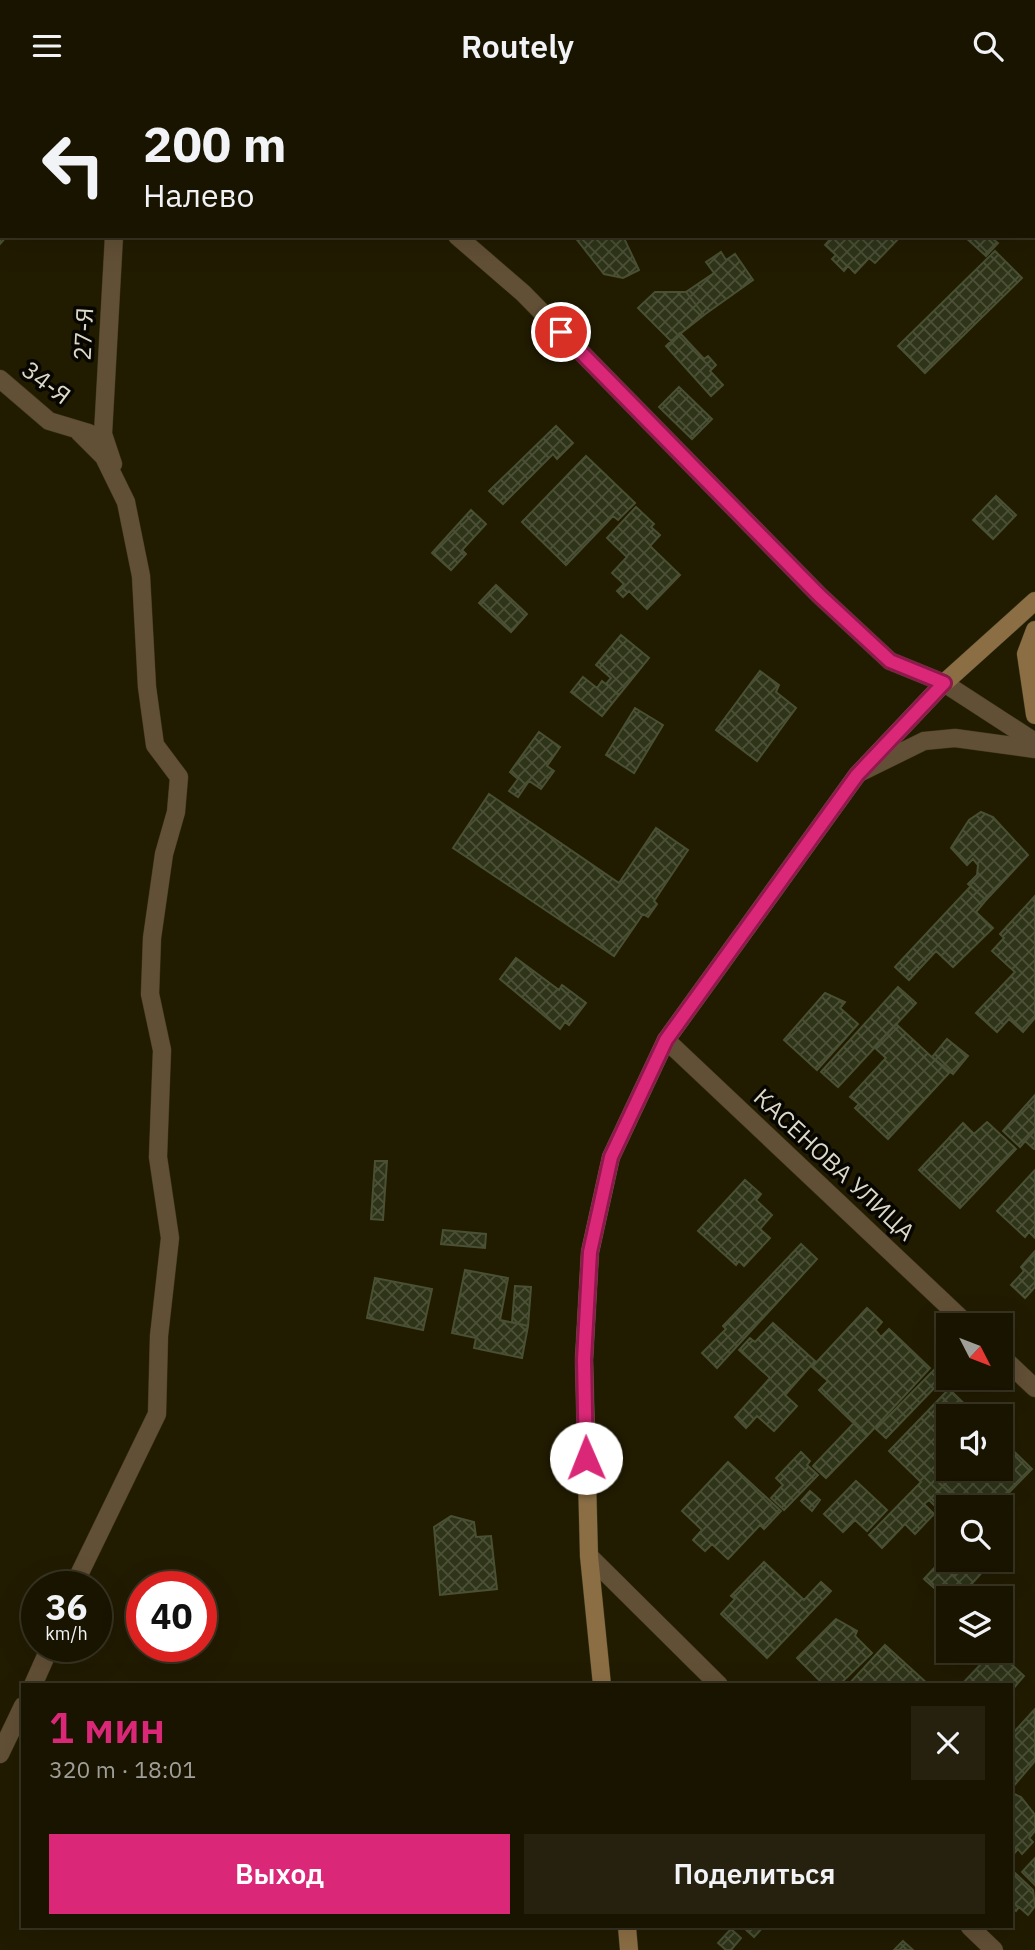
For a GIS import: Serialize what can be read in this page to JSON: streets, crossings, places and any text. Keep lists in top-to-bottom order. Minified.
{"streets":{"street":["27-Я","34-Я","КАСЕНОВА УЛИЦА"]},"crossings":[["27-Я","34-Я"]],"north":"bottom right","page":{"header":"Routely","turn":["200 m","Налево"],"speed":"36 km/h","limit":"40","heading":["1 мин","320 m · 18:01"],"buttons":["Выход","Поделиться"]}}
